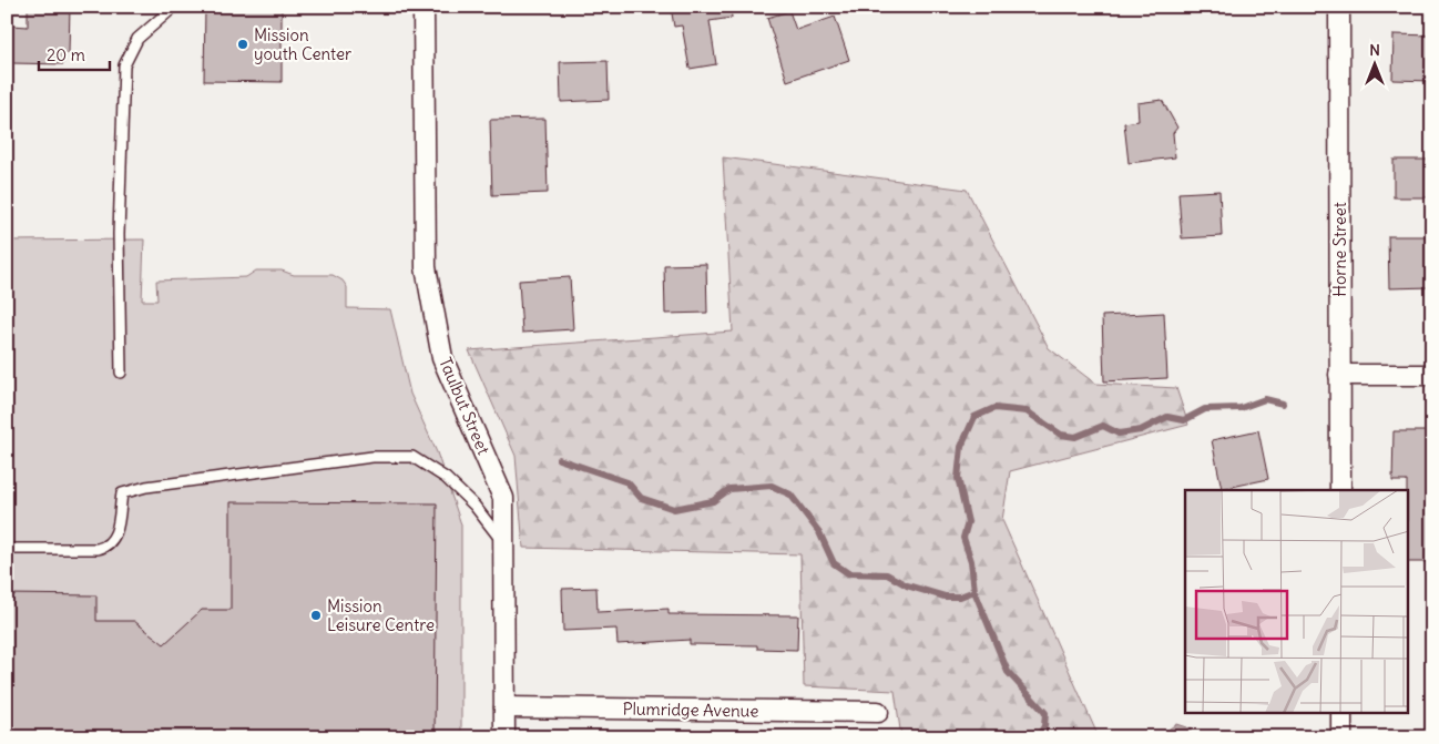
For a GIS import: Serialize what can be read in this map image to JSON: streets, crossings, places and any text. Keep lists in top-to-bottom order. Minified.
{"streets":{"street":["Horne Street","Taulbut Street","Plumridge Avenue"]},"crossings":[["Taulbut Street","Plumridge Avenue"]],"places":["Mission youth Center","Mission Leisure Centre"],"scale_bar":"20 m","north":"top"}
